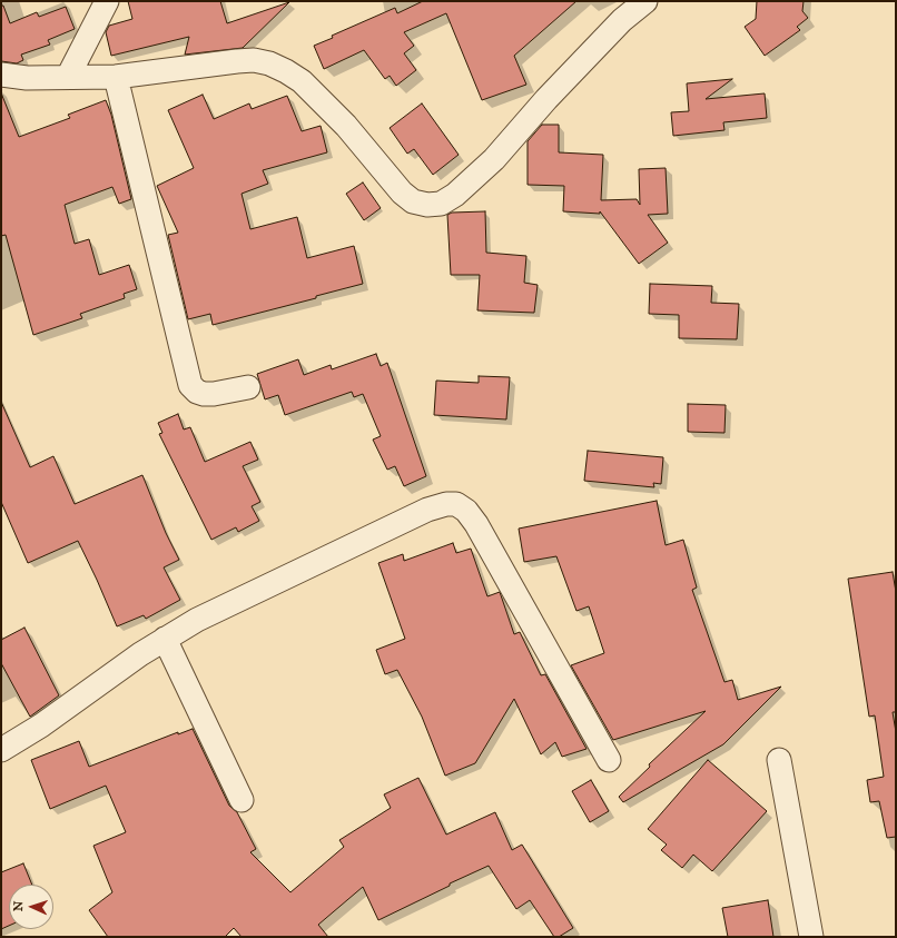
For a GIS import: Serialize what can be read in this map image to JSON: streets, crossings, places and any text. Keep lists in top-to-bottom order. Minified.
{"north":"left"}
